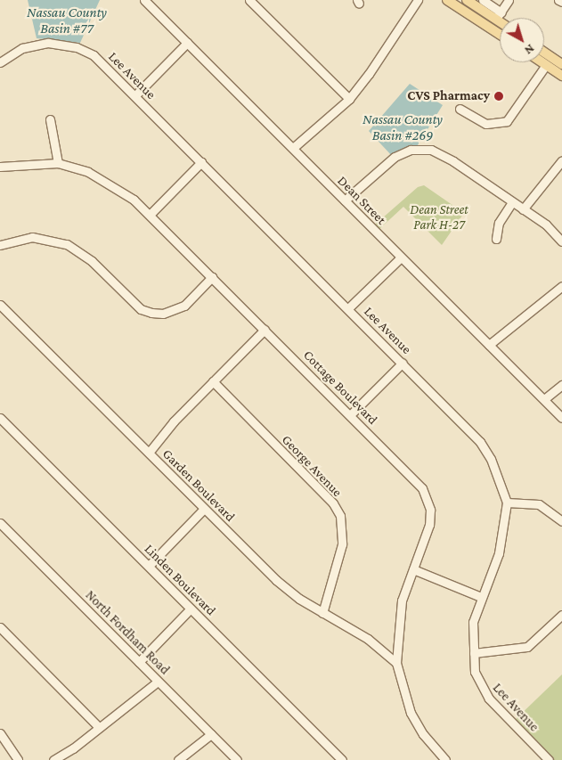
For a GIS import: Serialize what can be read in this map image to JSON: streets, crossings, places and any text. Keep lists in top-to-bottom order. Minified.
{"streets":{"street":["Lee Avenue","Dean Street","Cottage Boulevard","George Avenue","Garden Boulevard","Linden Boulevard","North Fordham Road"]},"crossings":[["Cottage Boulevard","Garden Boulevard"],["George Avenue","Garden Boulevard"]],"water":["Nassau County Basin #77","Nassau County Basin #269"],"parks":["Dean Street Park H-27"],"places":["CVS Pharmacy"],"north":"bottom right"}
